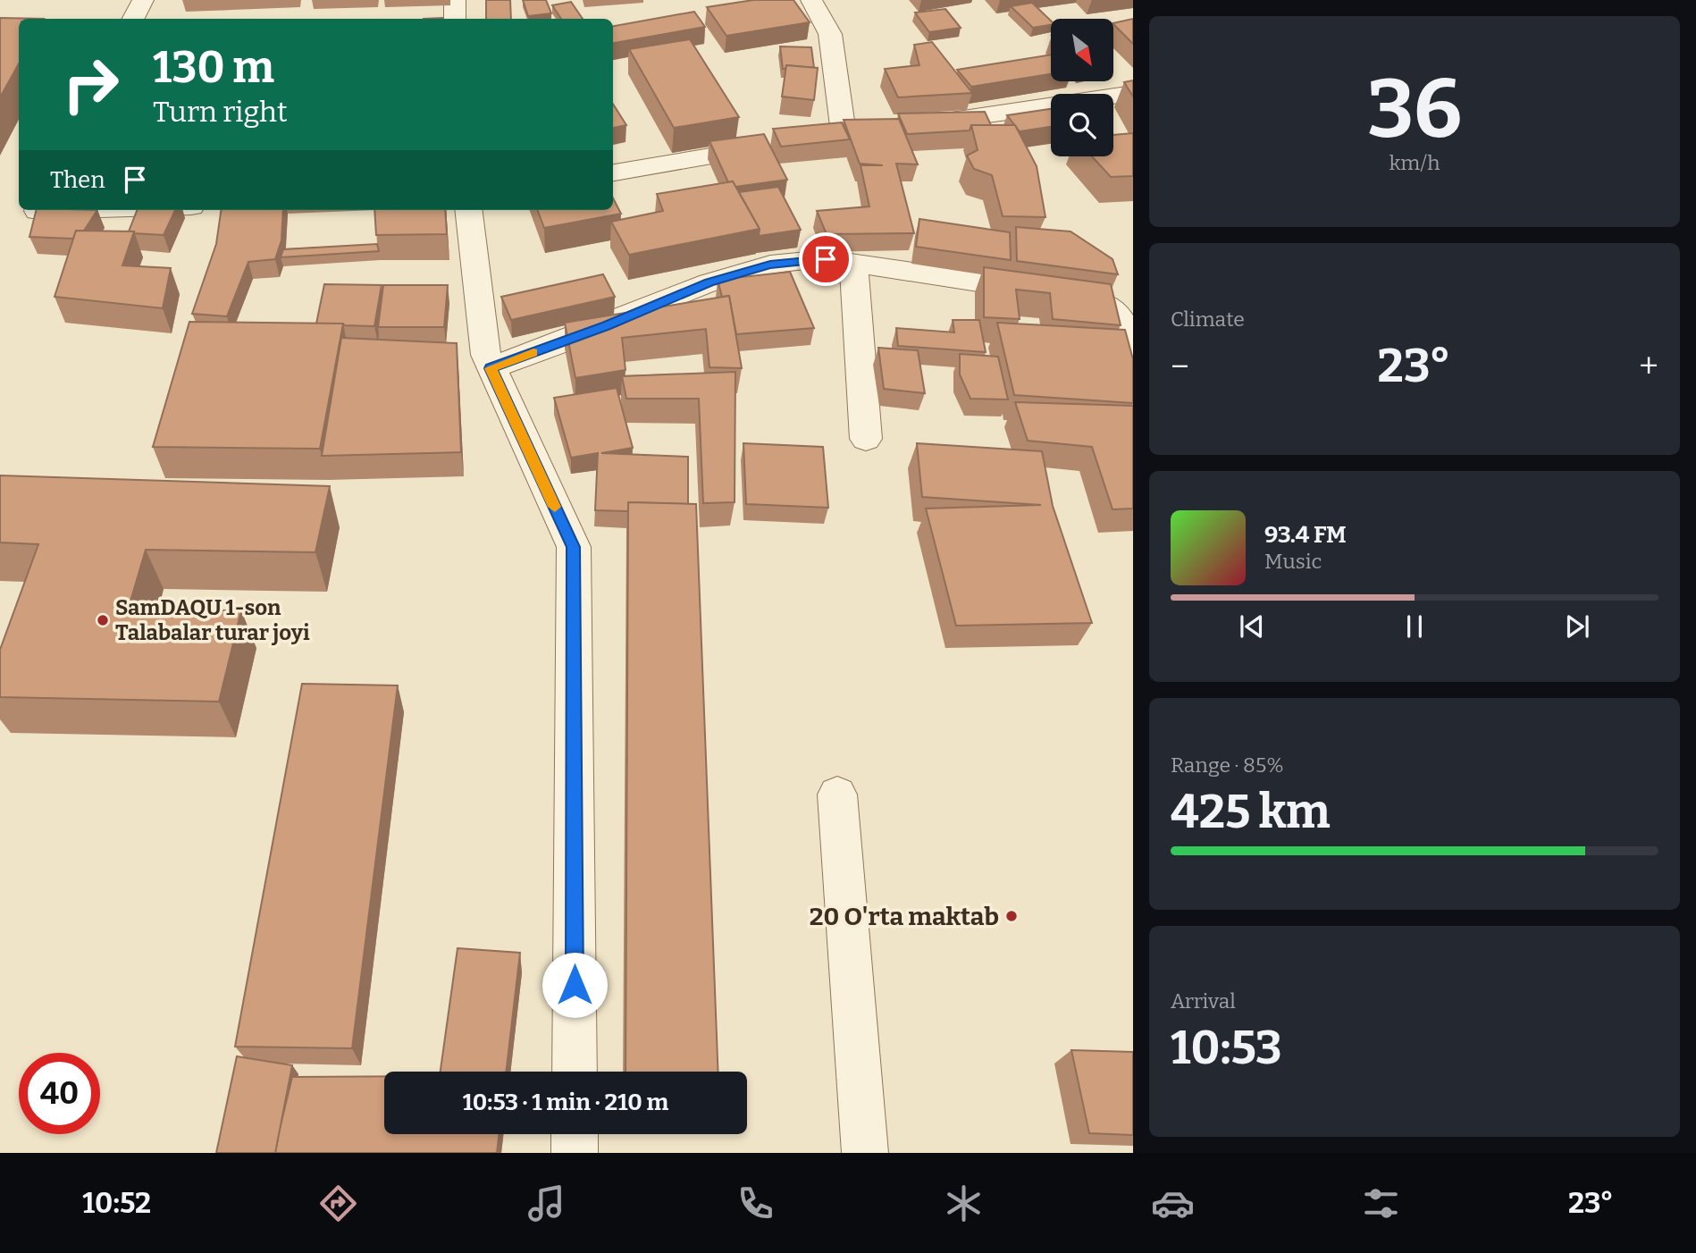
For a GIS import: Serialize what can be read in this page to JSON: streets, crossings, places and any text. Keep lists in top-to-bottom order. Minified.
{"places":["SamDAQU 1-son Talabalar turar joyi","20 O'rta maktab"],"north":"bottom right","page":{"tile":[["36","km/h"],"Climate",["Range · 85%","425 km"],["Arrival","10:53"]],"turn":["130 m","Turn right"],"then":"Then","heat":["−","23°","+"],"song":["93.4 FM","Music"],"limit":"40","trip":"10:53 · 1 min · 210 m","tabs":["10:52","23°"]}}
